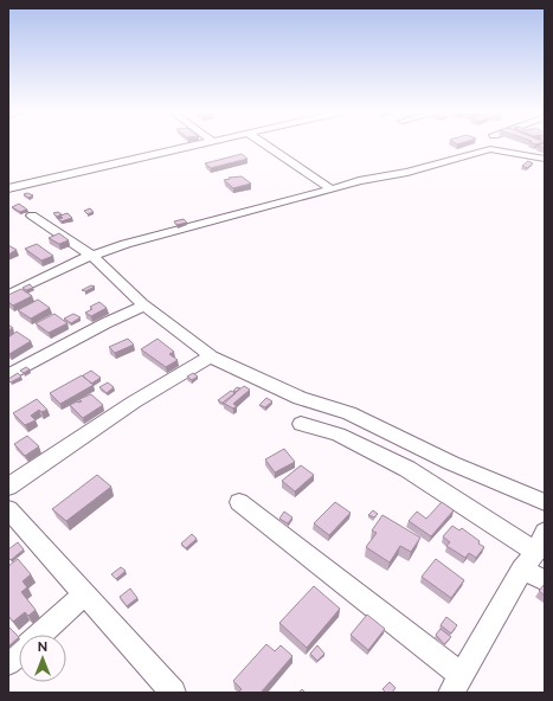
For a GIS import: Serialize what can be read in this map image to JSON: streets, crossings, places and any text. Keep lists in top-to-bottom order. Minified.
{"north":"top"}
